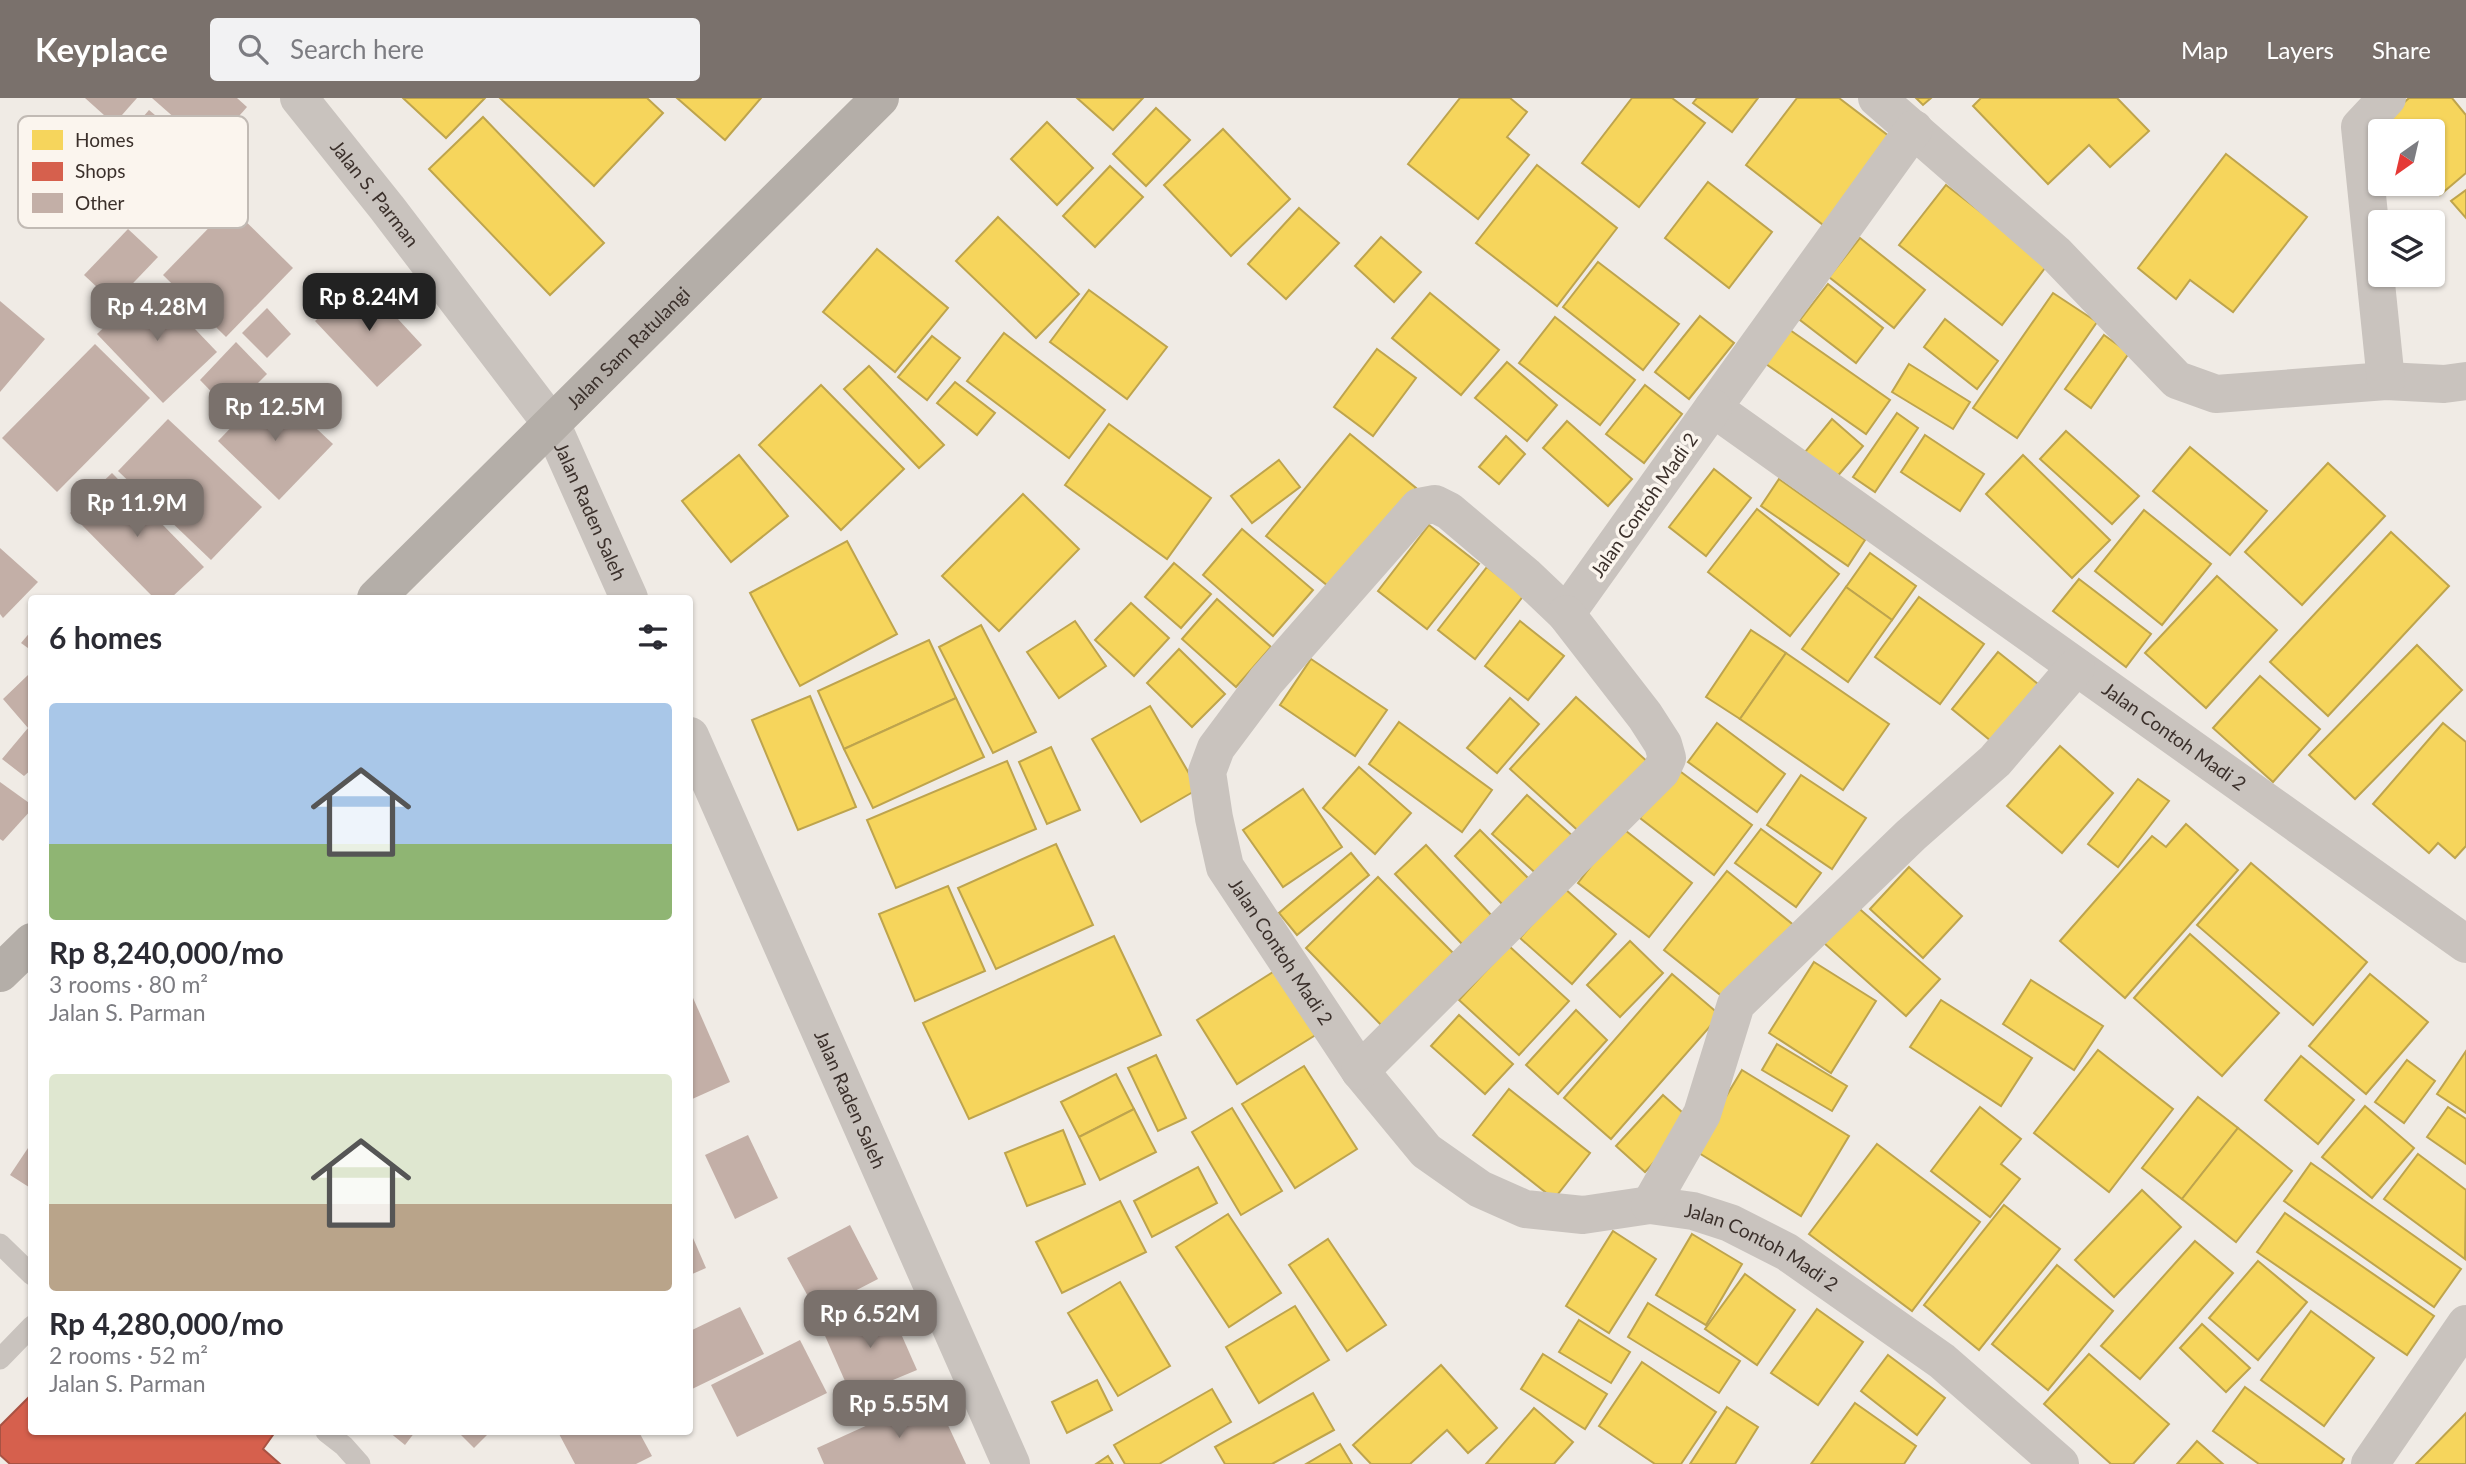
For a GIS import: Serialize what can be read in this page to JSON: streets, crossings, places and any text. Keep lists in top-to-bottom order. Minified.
{"streets":{"highway":["Jalan Sam Ratulangi"],"street":["Jalan S. Parman","Jalan Contoh Madi 2","Jalan Raden Saleh"]},"crossings":[["Jalan S. Parman","Jalan Sam Ratulangi"],["Jalan S. Parman","Jalan Raden Saleh"],["Jalan Sam Ratulangi","Jalan Raden Saleh"]],"legend":["Homes","Shops","Other"],"north":"bottom left","page":{"header":"Keyplace","search":"Search here","nav":["Map","Layers","Share"],"price":["Rp 8.24M","Rp 4.28M","Rp 12.5M","Rp 11.9M","Rp 6.52M","Rp 5.55M"],"heading":"6 homes","list":[{"name":"Rp 8,240,000/mo","note":"3 rooms · 80 m² · Jalan S. Parman"},{"name":"Rp 4,280,000/mo","note":"2 rooms · 52 m² · Jalan S. Parman"}]}}
